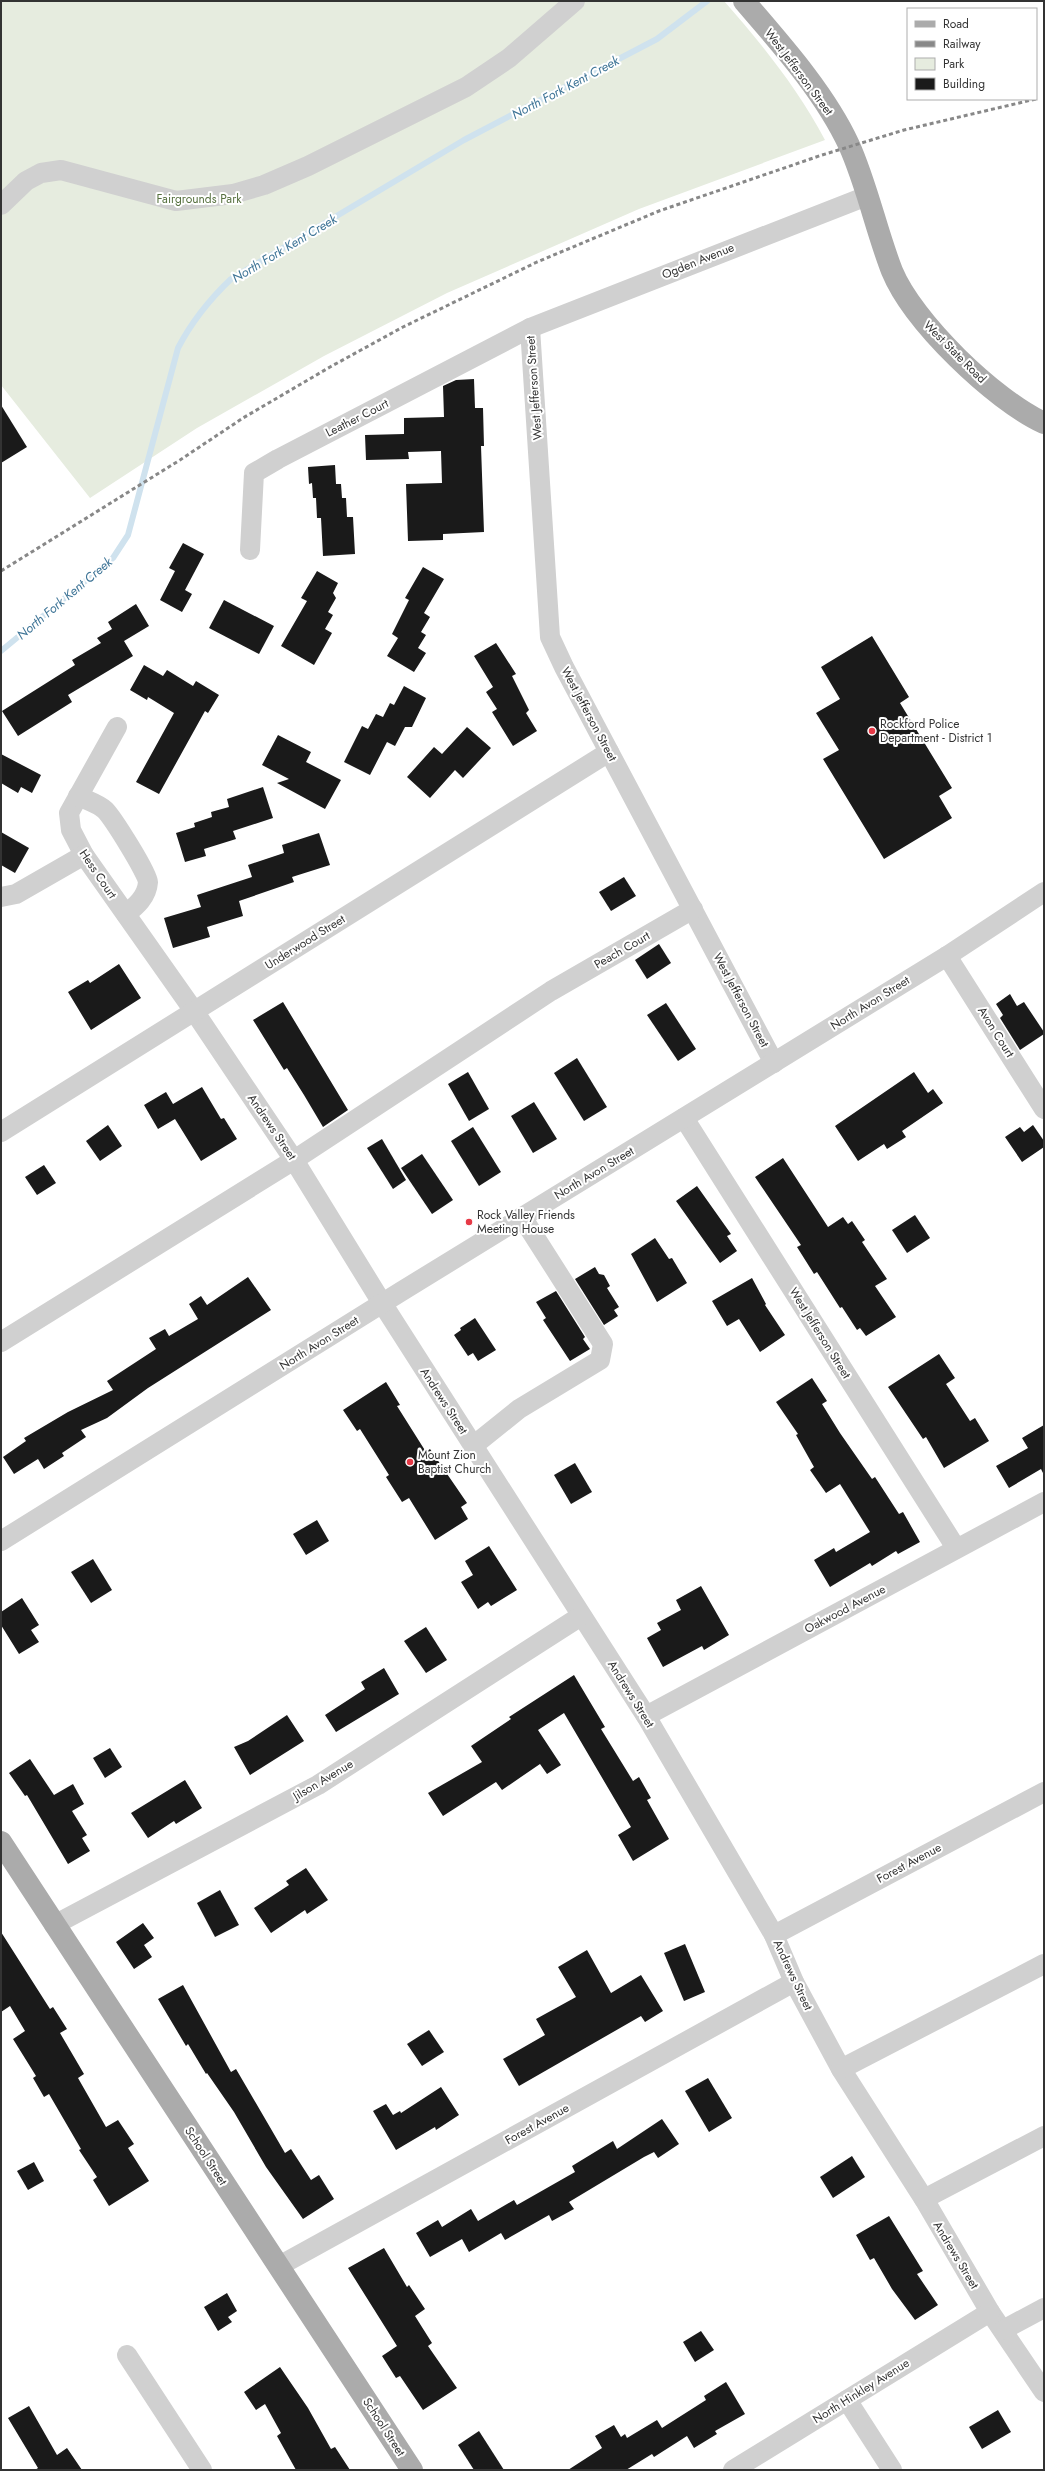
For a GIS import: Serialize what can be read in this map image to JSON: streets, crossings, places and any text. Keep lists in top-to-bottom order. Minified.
{"streets":{"main road":["West Jefferson Street","West State Road","School Street"],"street":["Ogden Avenue","Leather Court","Hess Court","Underwood Street","Peach Court","North Avon Street","Avon Court","Andrews Street","Oakwood Avenue","Jilson Avenue","Forest Avenue","North Hinkley Avenue"]},"crossings":[["West Jefferson Street","Ogden Avenue"],["West Jefferson Street","West State Road"],["West Jefferson Street","Leather Court"],["West Jefferson Street","Underwood Street"],["West Jefferson Street","Peach Court"],["West Jefferson Street","North Avon Street"],["West Jefferson Street","Oakwood Avenue"],["Ogden Avenue","West State Road"],["Ogden Avenue","Leather Court"],["Hess Court","Underwood Street"],["Hess Court","Andrews Street"],["Underwood Street","Andrews Street"],["Peach Court","Andrews Street"],["North Avon Street","Avon Court"],["North Avon Street","Andrews Street"],["Andrews Street","Oakwood Avenue"],["Andrews Street","Jilson Avenue"],["Andrews Street","Forest Avenue"],["Andrews Street","North Hinkley Avenue"],["Jilson Avenue","School Street"],["Forest Avenue","School Street"]],"water":["North Fork Kent Creek"],"parks":["Fairgrounds Park"],"places":["Rockford Police Department - District 1","Rock Valley Friends Meeting House","Mount Zion Baptist Church"],"legend":["Road","Railway","Park","Building"]}
